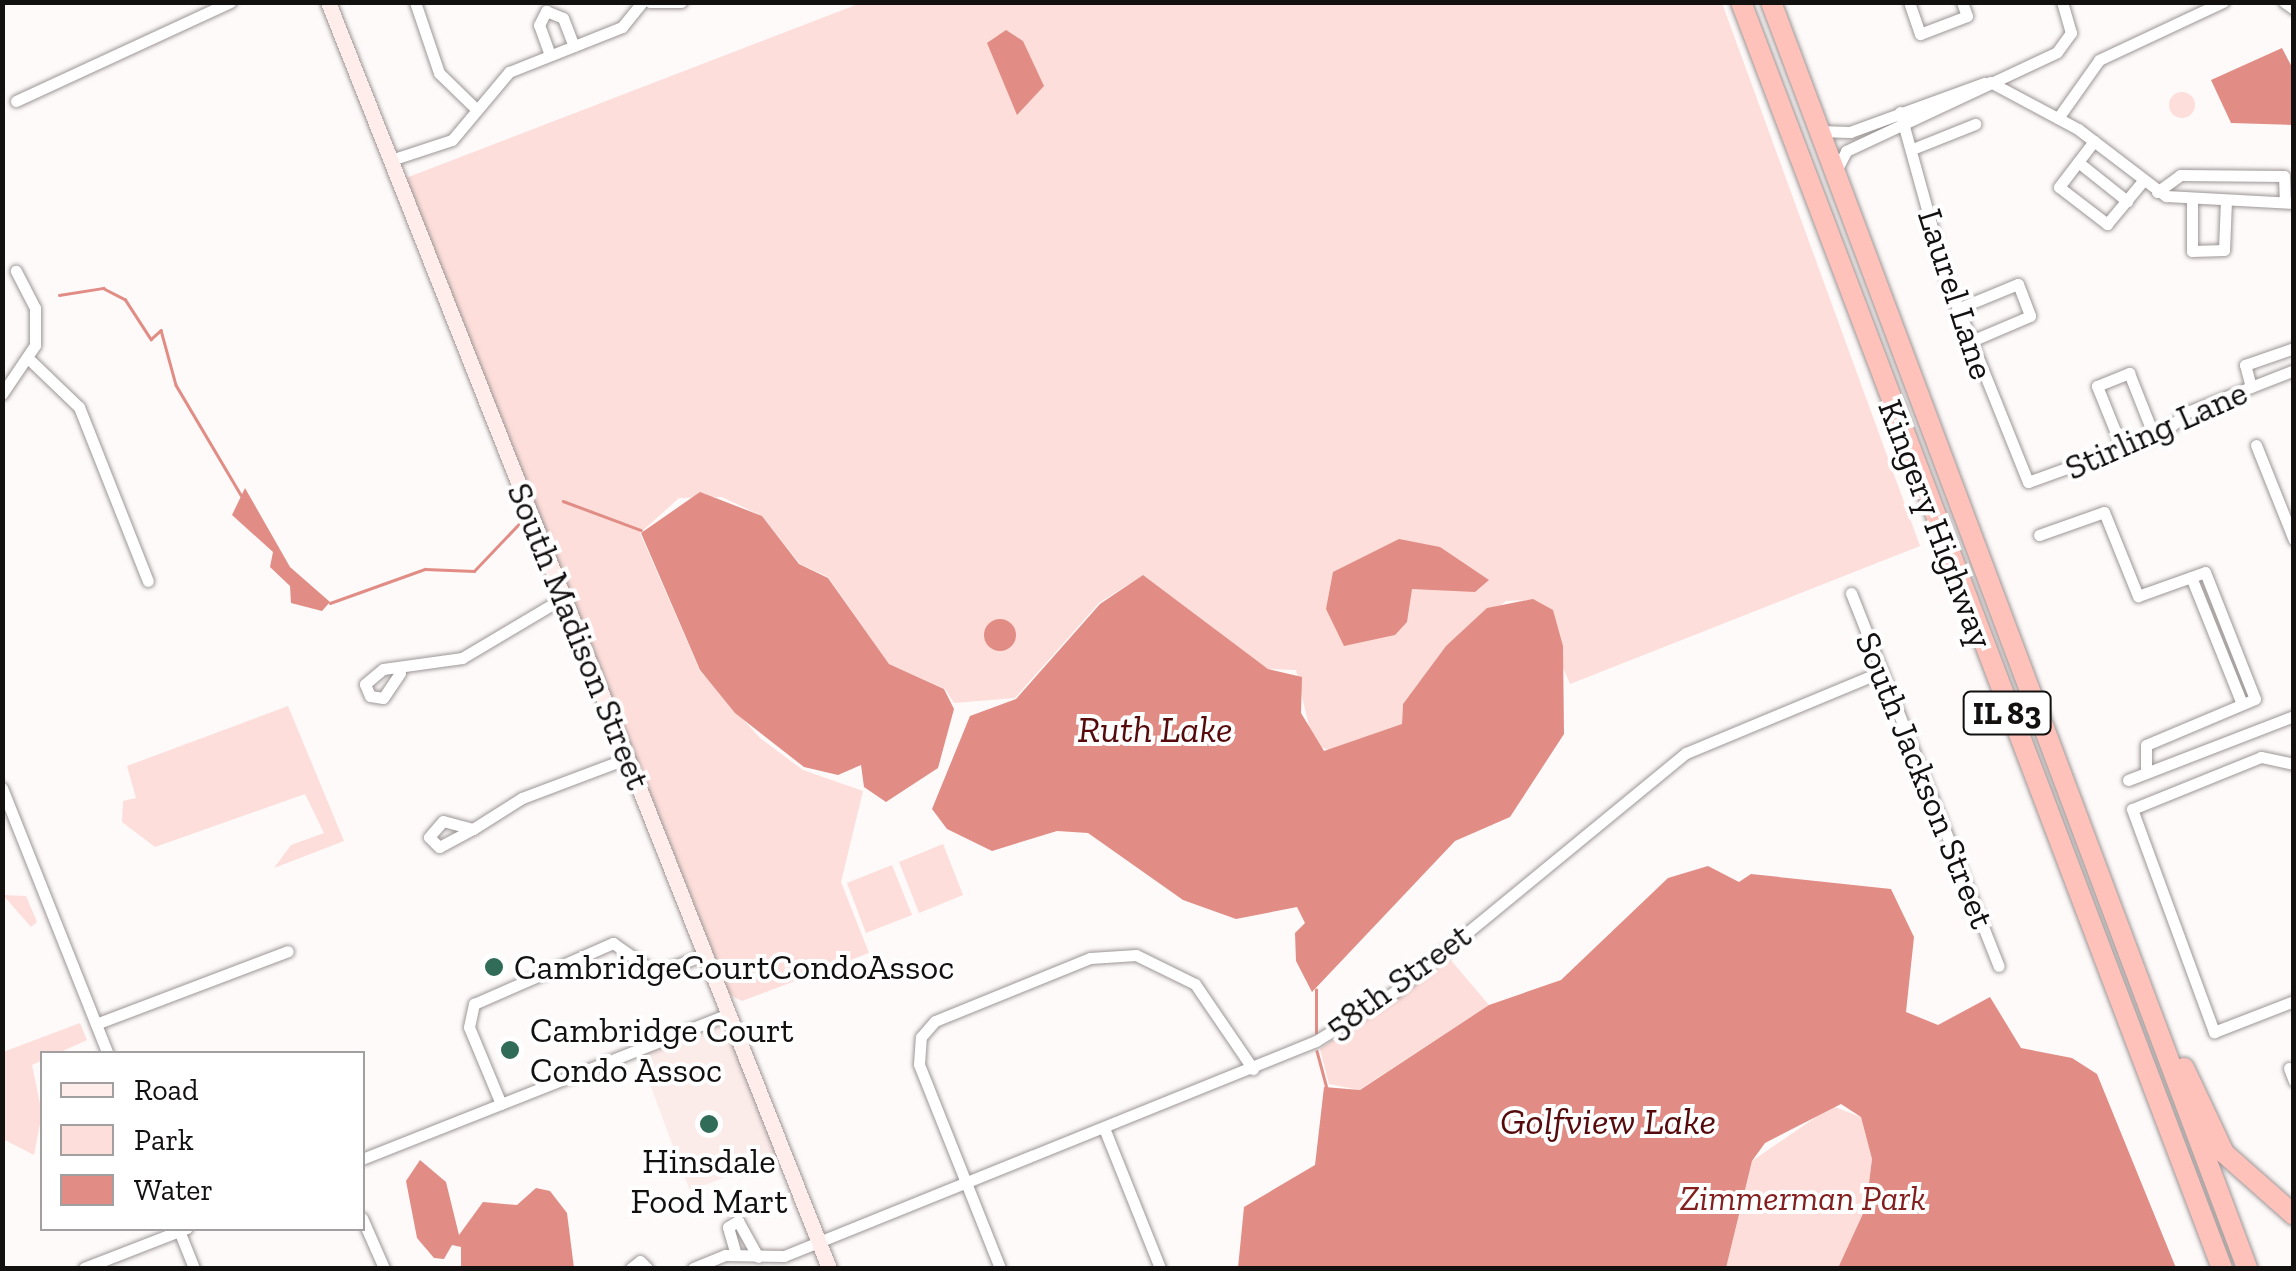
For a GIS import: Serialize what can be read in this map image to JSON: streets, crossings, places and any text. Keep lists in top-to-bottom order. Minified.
{"streets":{"highway":["Kingery Highway","IL 83"],"street":["Laurel Lane","Stirling Lane","South Madison Street","South Jackson Street","58th Street"]},"crossings":[["Laurel Lane","Stirling Lane"],["South Madison Street","58th Street"],["South Jackson Street","58th Street"]],"water":["Ruth Lake","Golfview Lake"],"parks":["Zimmerman Park"],"places":["CambridgeCourtCondoAssoc","Cambridge Court Condo Assoc","Hinsdale Food Mart"],"legend":["Road","Park","Water"]}
